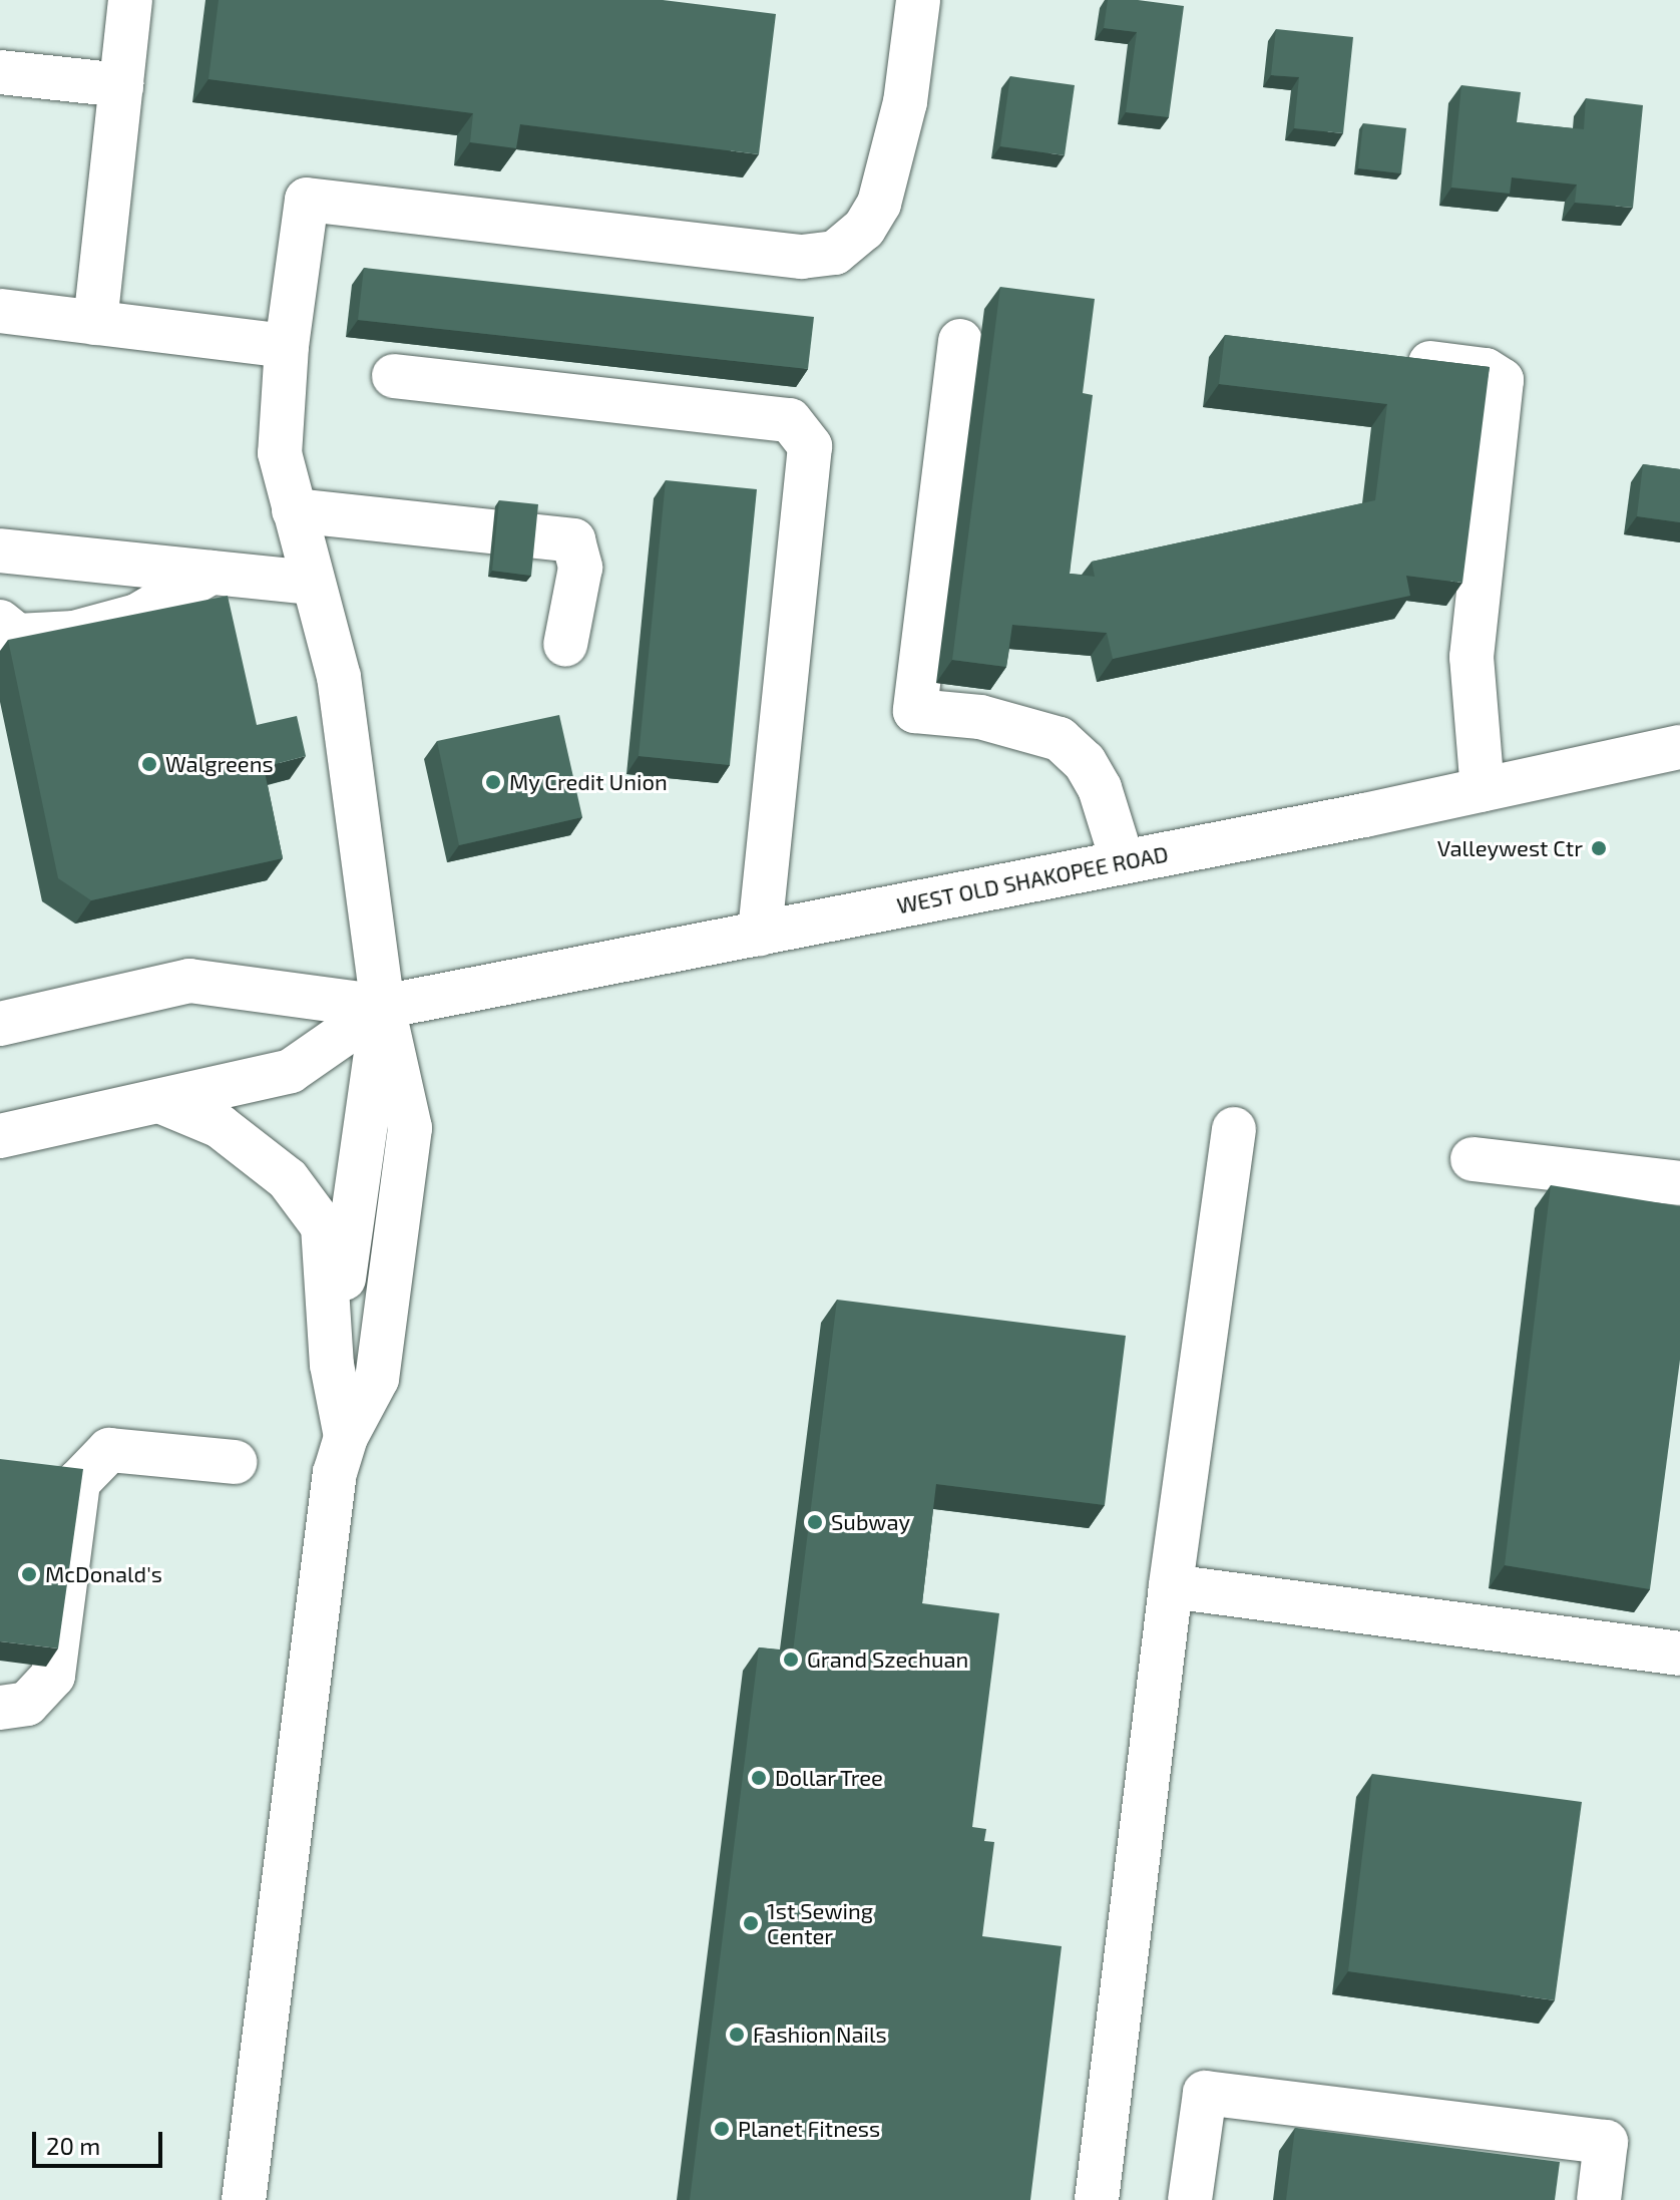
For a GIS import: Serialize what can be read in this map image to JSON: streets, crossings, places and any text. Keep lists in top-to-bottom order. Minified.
{"streets":{"main road":["WEST OLD SHAKOPEE ROAD"]},"places":["Walgreens","My Credit Union","Valleywest Ctr","Subway","McDonald's","Grand Szechuan","Dollar Tree","1st Sewing Center","Fashion Nails","Planet Fitness"],"scale_bar":"20 m"}
